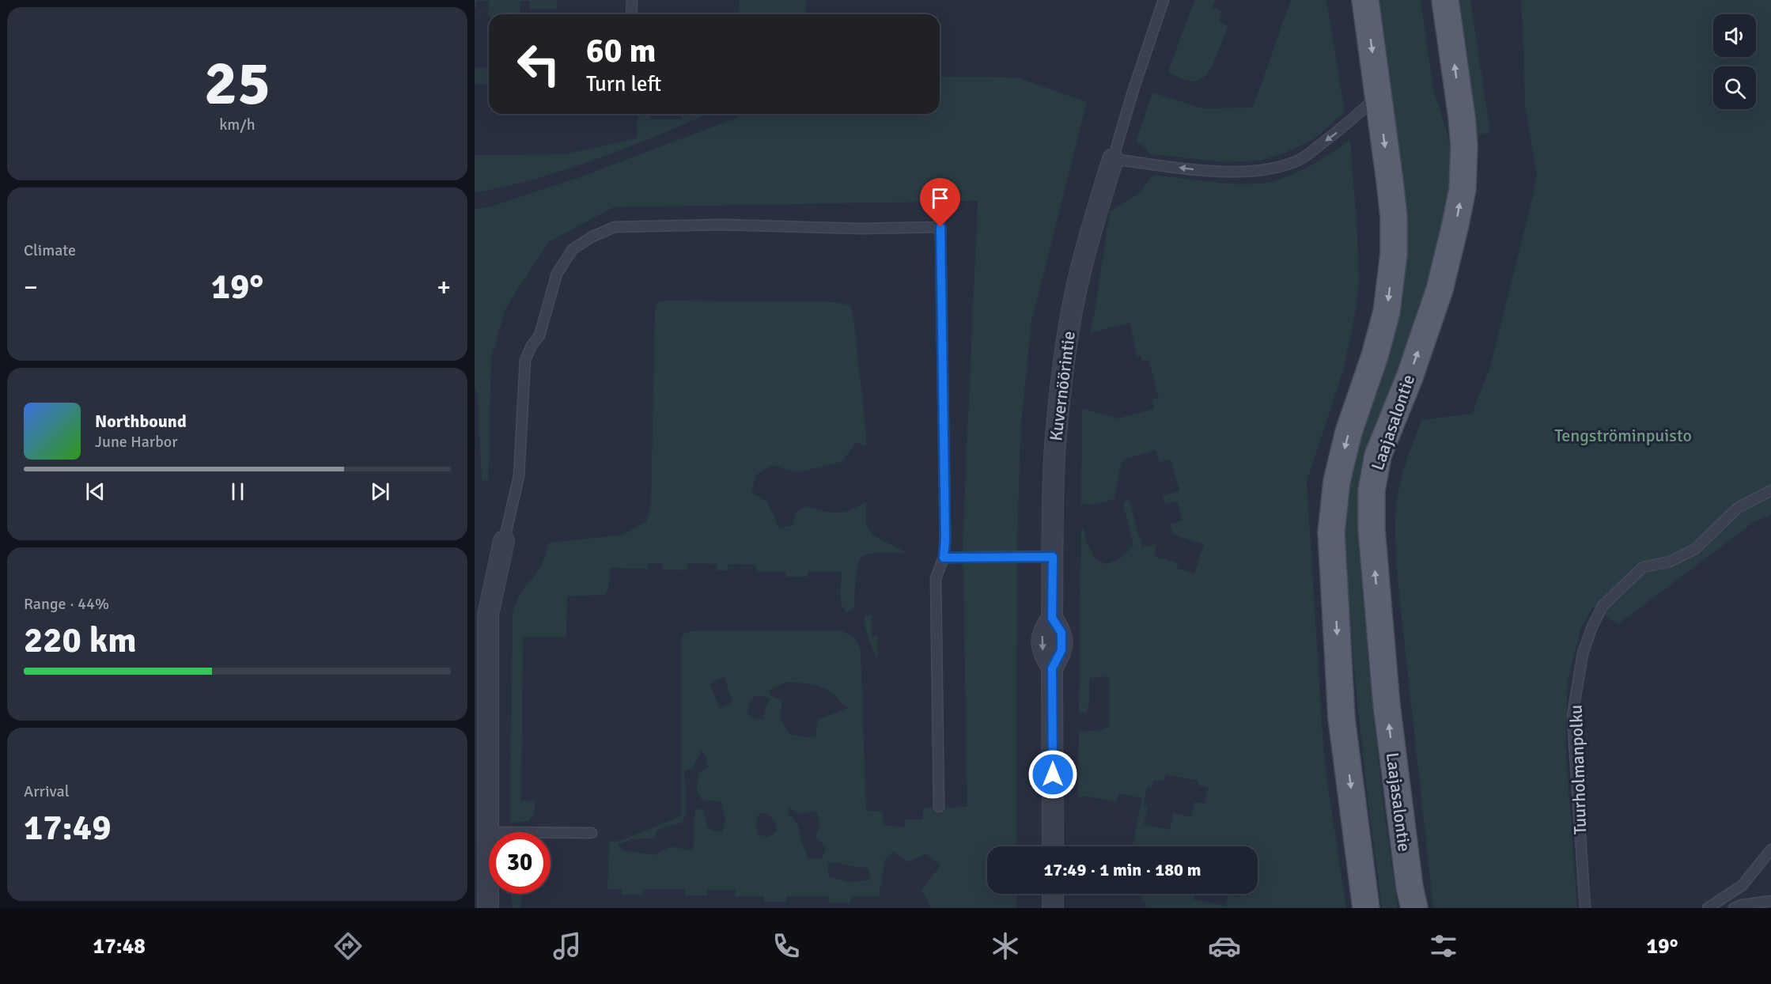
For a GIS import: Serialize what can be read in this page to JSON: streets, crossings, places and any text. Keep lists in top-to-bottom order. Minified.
{"streets":{"main road":["Laajasalontie"],"street":["Kuvernöörintie"],"lane":["Tuurholmanpolku"]},"parks":["Tengströminpuisto"],"page":{"tile":[["25","km/h"],"Climate",["Range · 44%","220 km"],["Arrival","17:49"]],"turn":["60 m","Turn left"],"heat":["−","19°","+"],"song":["Northbound","June Harbor"],"limit":"30","trip":"17:49 · 1 min · 180 m","tabs":["17:48","19°"]}}
